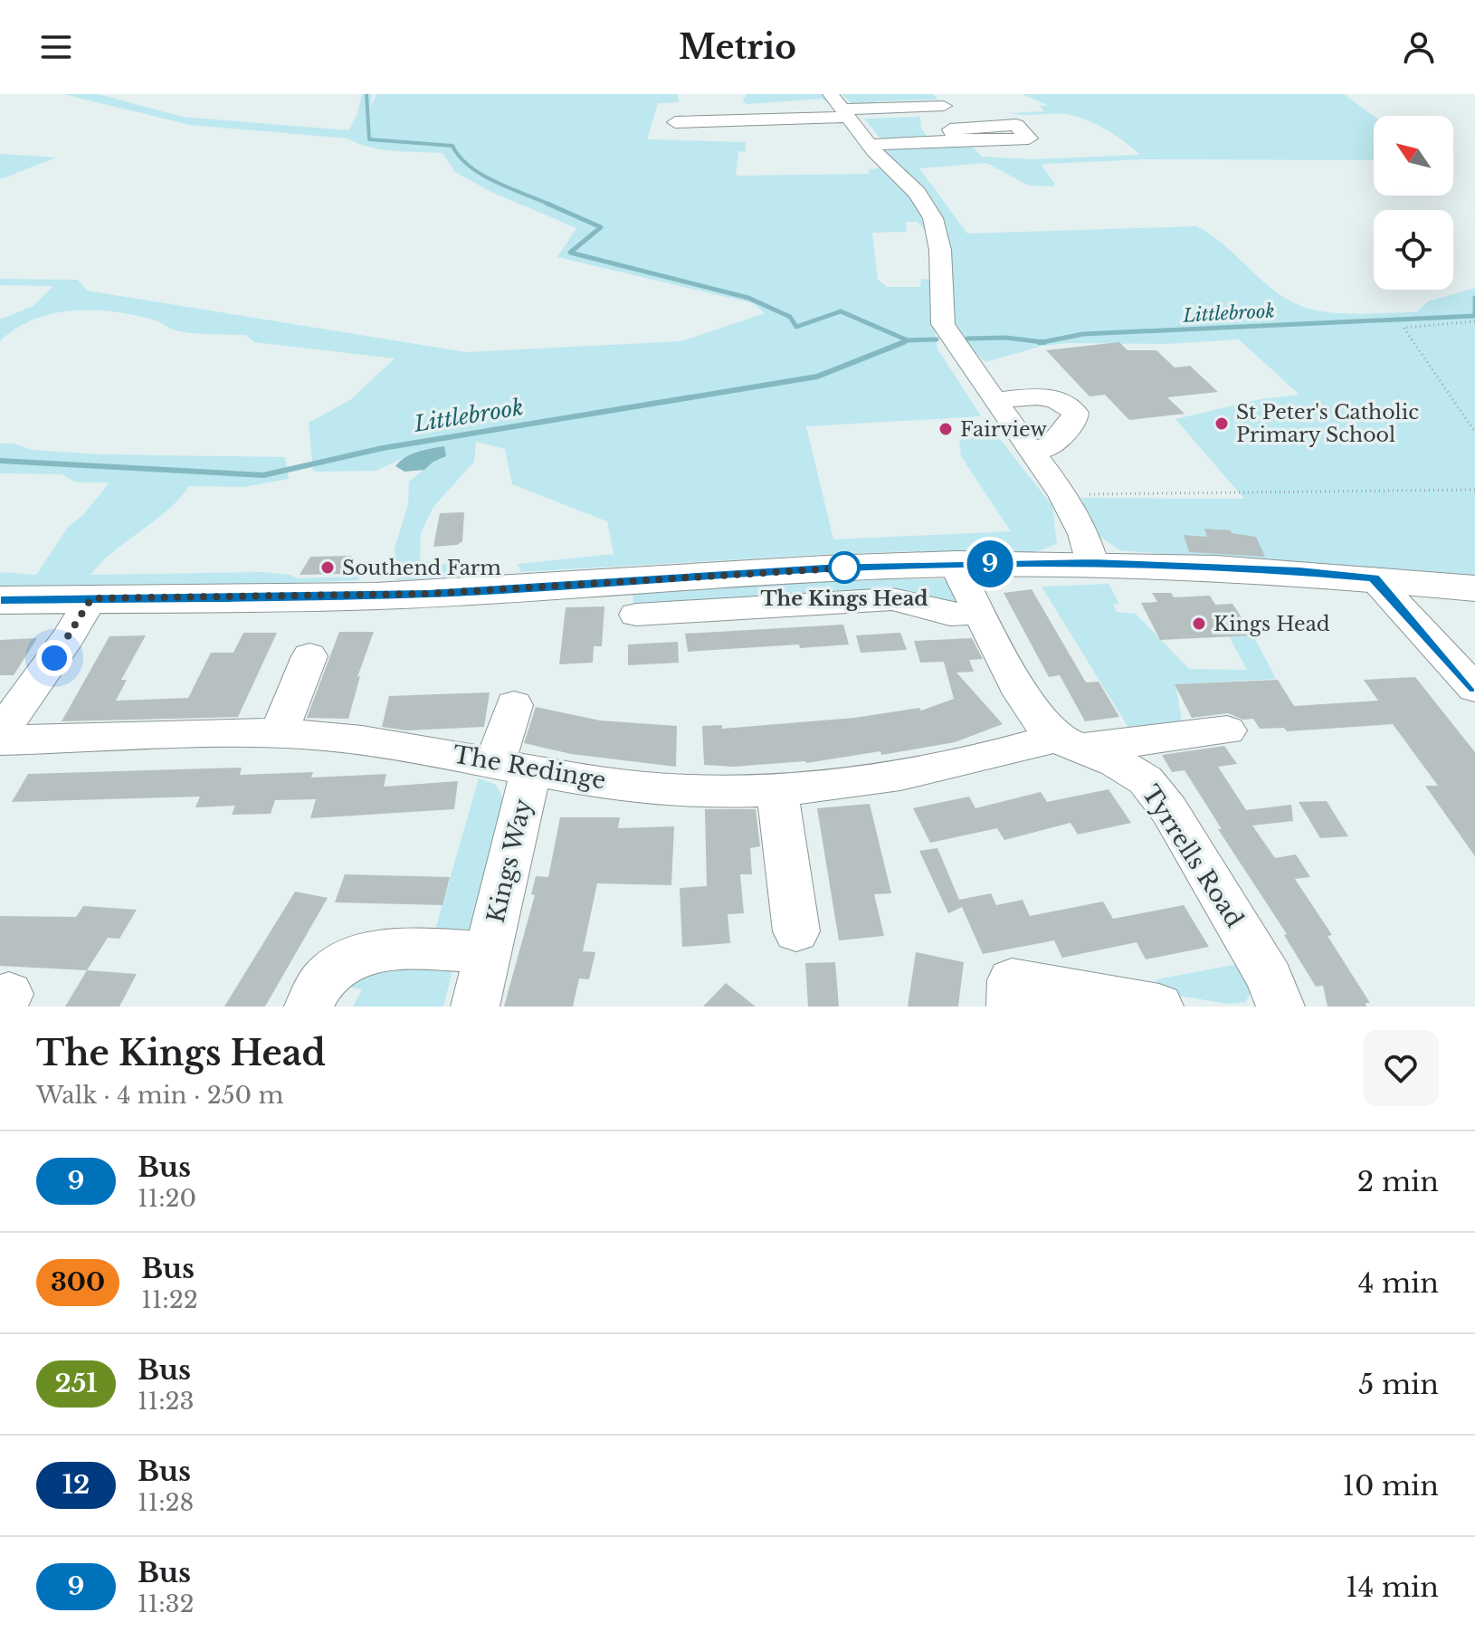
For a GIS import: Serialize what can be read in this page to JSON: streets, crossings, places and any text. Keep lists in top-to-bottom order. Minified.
{"streets":{"street":["The Redinge","Tyrrells Road","Kings Way"]},"crossings":[["The Redinge","Tyrrells Road"],["The Redinge","Kings Way"]],"water":["Littlebrook"],"places":["St Peter's Catholic Primary School","Fairview","Southend Farm","The Kings Head","Kings Head"],"lines":["bus line 9"],"north":"top left","page":{"header":"Metrio","on_map":"9","heading":["The Kings Head","Walk · 4 min · 250 m"],"list":[{"mark":"9","name":"Bus","note":"11:20","value":"2 min"},{"mark":"300","name":"Bus","note":"11:22","value":"4 min"},{"mark":"251","name":"Bus","note":"11:23","value":"5 min"},{"mark":"12","name":"Bus","note":"11:28","value":"10 min"},{"mark":"9","name":"Bus","note":"11:32","value":"14 min"}]}}
